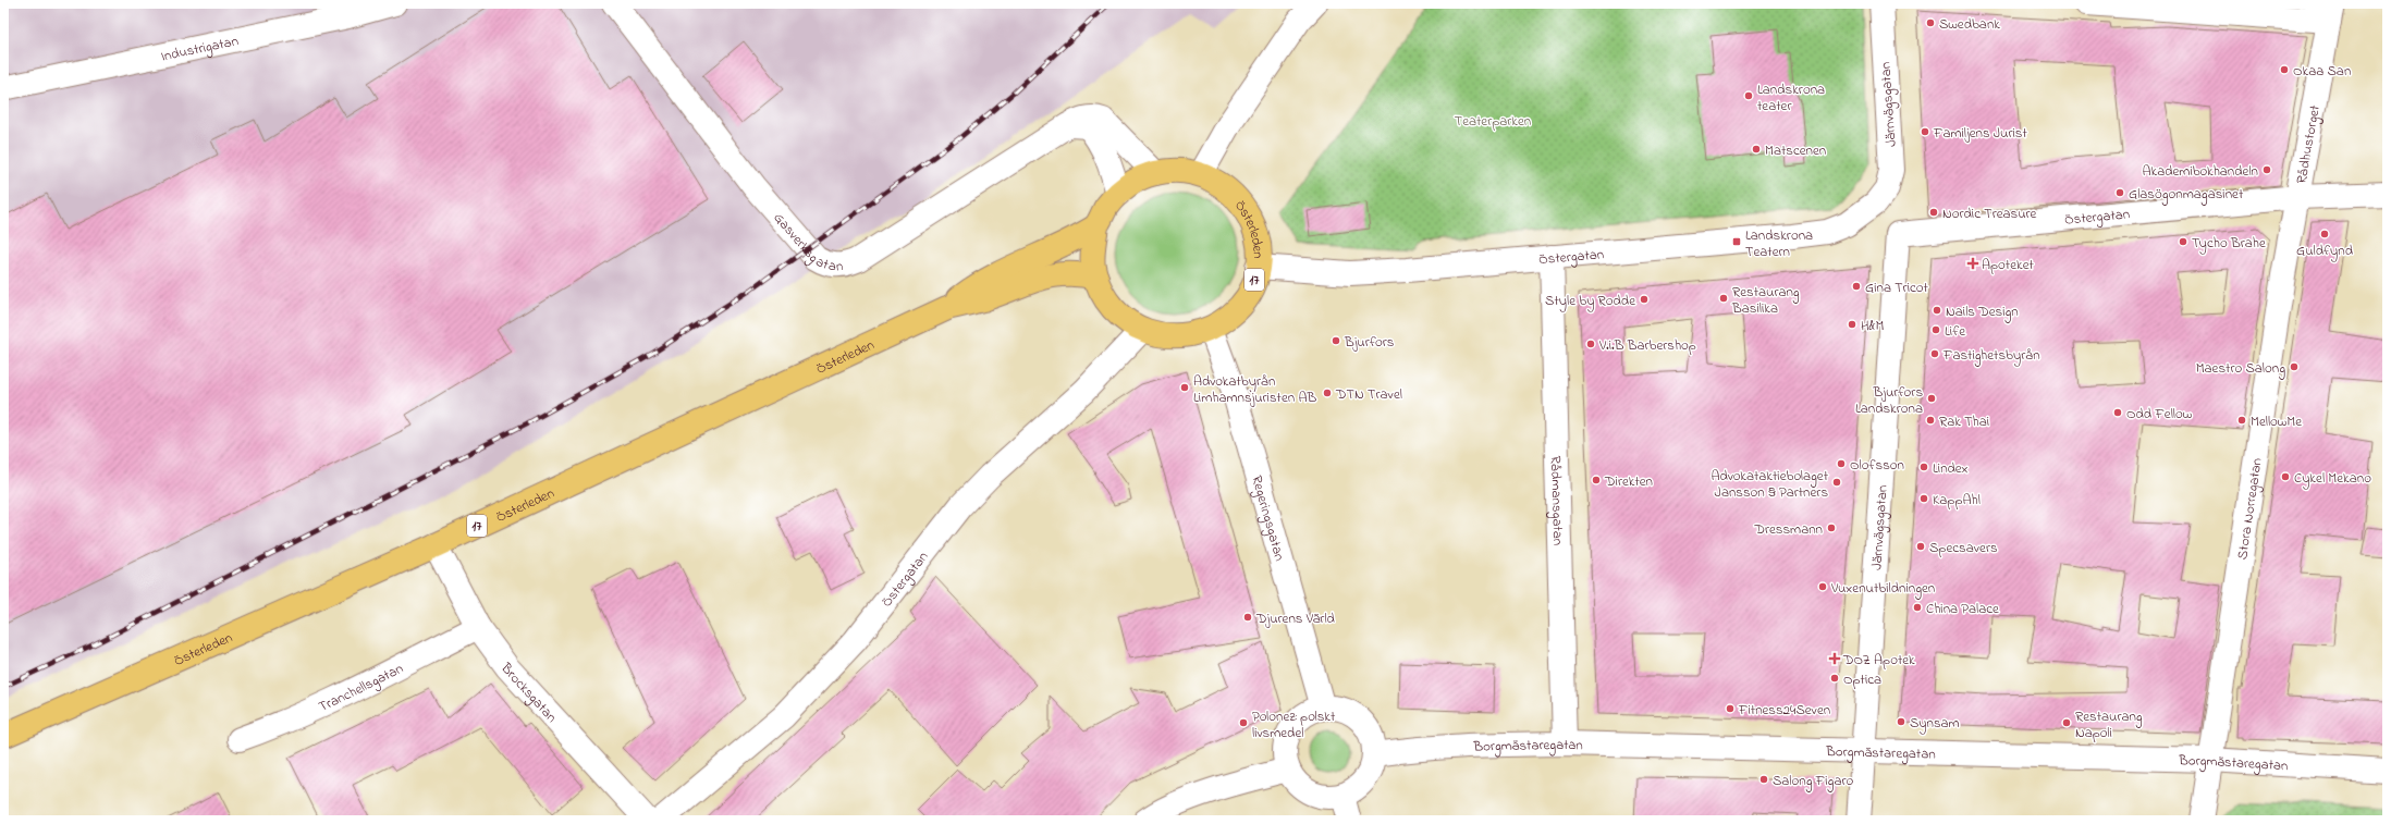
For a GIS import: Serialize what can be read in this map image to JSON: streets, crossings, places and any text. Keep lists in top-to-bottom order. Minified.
{"streets":{"main road":["Österleden","17"],"street":["Industrigatan","Järnvägsgatan","Rådhustorget","Östergatan","Gasverksgatan","Rådmansgatan","Stora Norregatan","Regeringsgatan","Tranchellsgatan","Brocksgatan","Borgmästaregatan"]},"crossings":[["Järnvägsgatan","Östergatan"],["Järnvägsgatan","Borgmästaregatan"],["Rådhustorget","Östergatan"],["Rådhustorget","Stora Norregatan"],["Östergatan","Österleden"],["Östergatan","Rådmansgatan"],["Östergatan","Stora Norregatan"],["Österleden","Gasverksgatan"],["Österleden","Regeringsgatan"],["Österleden","Brocksgatan"],["Rådmansgatan","Borgmästaregatan"],["Stora Norregatan","Borgmästaregatan"],["Regeringsgatan","Borgmästaregatan"],["Tranchellsgatan","Brocksgatan"]],"parks":["Teaterparken"],"places":{"other":["Swedbank","Okaa San","Landskrona teater","Familjens Jurist","Matscenen","Akademibokhandeln","Glasögonmagasinet","Nordic Treasure","Guldfynd","Tycho Brahe","Gina Tricot","Restaurang Basilika","Style by Rodde","Nails Design","H&M","Life","Bjurfors","V.i.B Barbershop","Fastighetsbyrån","Maestro Salong","Advokatbyrån Limhamnsjuristen AB","DTN Travel","Bjurfors Landskrona","Odd Fellow","Rak Thai","MellowMe","Olofsson","Lindex","Cykel Mekano","Direkten","Advokataktiebolaget Jansson § Partners","KappAhl","Dressmann","Specsavers","Vuxenutbildningen","China Palace","Djurens Värld","Optica","Fitness24Seven","Synsam","Polonez: polskt livsmedel","Restaurang Napoli","Salong Figaro"],"transit":["Landskrona Teatern"],"health":["Apoteket","DOZ Apotek"]}}
